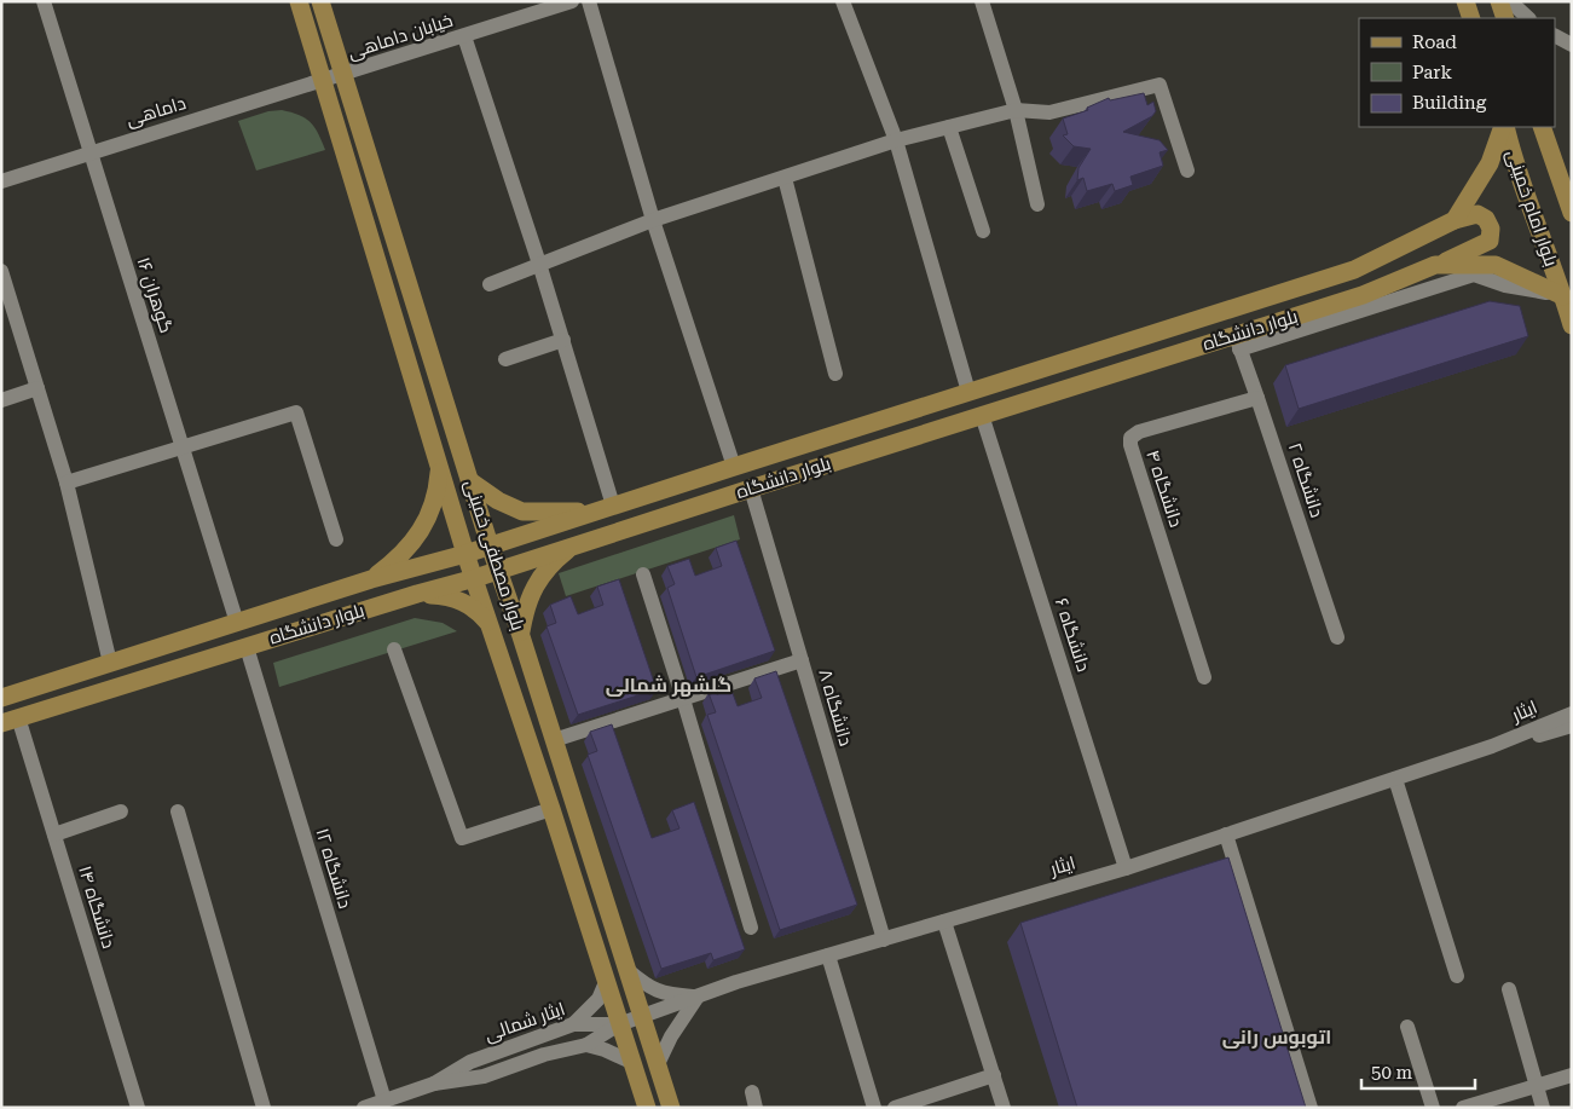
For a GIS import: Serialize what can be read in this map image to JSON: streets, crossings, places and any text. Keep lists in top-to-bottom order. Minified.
{"streets":{"main road":["بلوار امام خمینی","بلوار دانشگاه","بلوار مصطفی خمینی"],"street":["خیابان داماهی","داماهی","گوهران ۱۶","دانشگاه ۲","دانشگاه ۴","دانشگاه ۶","دانشگاه ۸","ایثار","دانشگاه ۱۲","دانشگاه ۱۴","ایثار شمالی"]},"crossings":[["خیابان داماهی","داماهی"],["خیابان داماهی","بلوار مصطفی خمینی"],["داماهی","گوهران ۱۶"],["داماهی","بلوار مصطفی خمینی"],["بلوار امام خمینی","بلوار دانشگاه"],["گوهران ۱۶","بلوار دانشگاه"],["بلوار دانشگاه","دانشگاه ۲"],["بلوار دانشگاه","بلوار مصطفی خمینی"],["بلوار دانشگاه","دانشگاه ۶"],["بلوار دانشگاه","دانشگاه ۸"],["بلوار دانشگاه","دانشگاه ۱۲"],["بلوار دانشگاه","دانشگاه ۱۴"],["دانشگاه ۲","دانشگاه ۴"],["بلوار مصطفی خمینی","ایثار"],["بلوار مصطفی خمینی","ایثار شمالی"],["دانشگاه ۶","ایثار"],["دانشگاه ۸","ایثار"],["ایثار","ایثار شمالی"],["دانشگاه ۱۲","ایثار شمالی"]],"districts":["گلشهر شمالی","اتوبوس رانی"],"legend":["Road","Park","Building"],"scale_bar":"50 m"}
